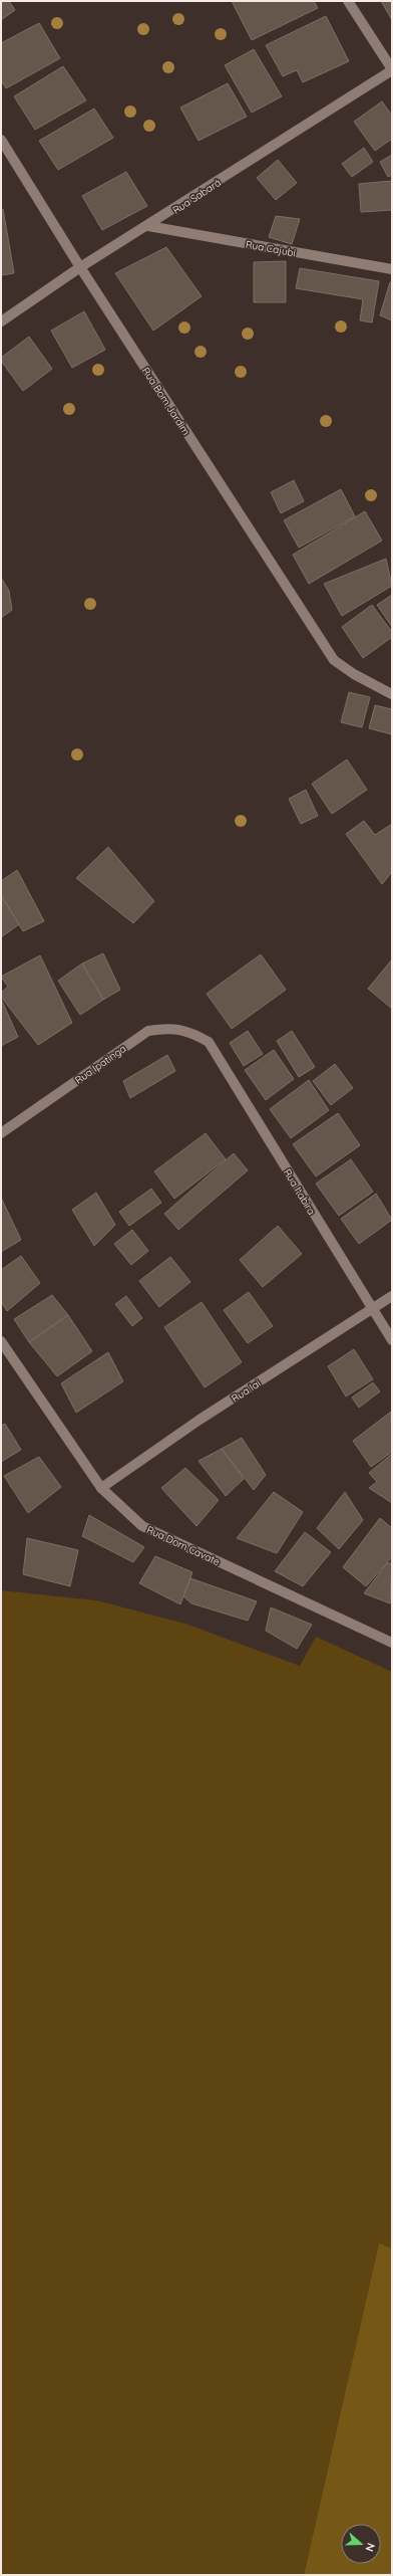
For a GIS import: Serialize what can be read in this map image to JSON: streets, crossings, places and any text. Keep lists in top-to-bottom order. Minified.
{"streets":{"street":["Rua Sabará","Rua Cajubi","Rua Bom Jardim","Rua Ipatinga","Rua Itabira","Rua Iai","Rua Dom Cavate"]},"crossings":[["Rua Sabará","Rua Cajubi"],["Rua Sabará","Rua Bom Jardim"],["Rua Ipatinga","Rua Itabira"],["Rua Itabira","Rua Iai"],["Rua Iai","Rua Dom Cavate"]],"north":"right"}
